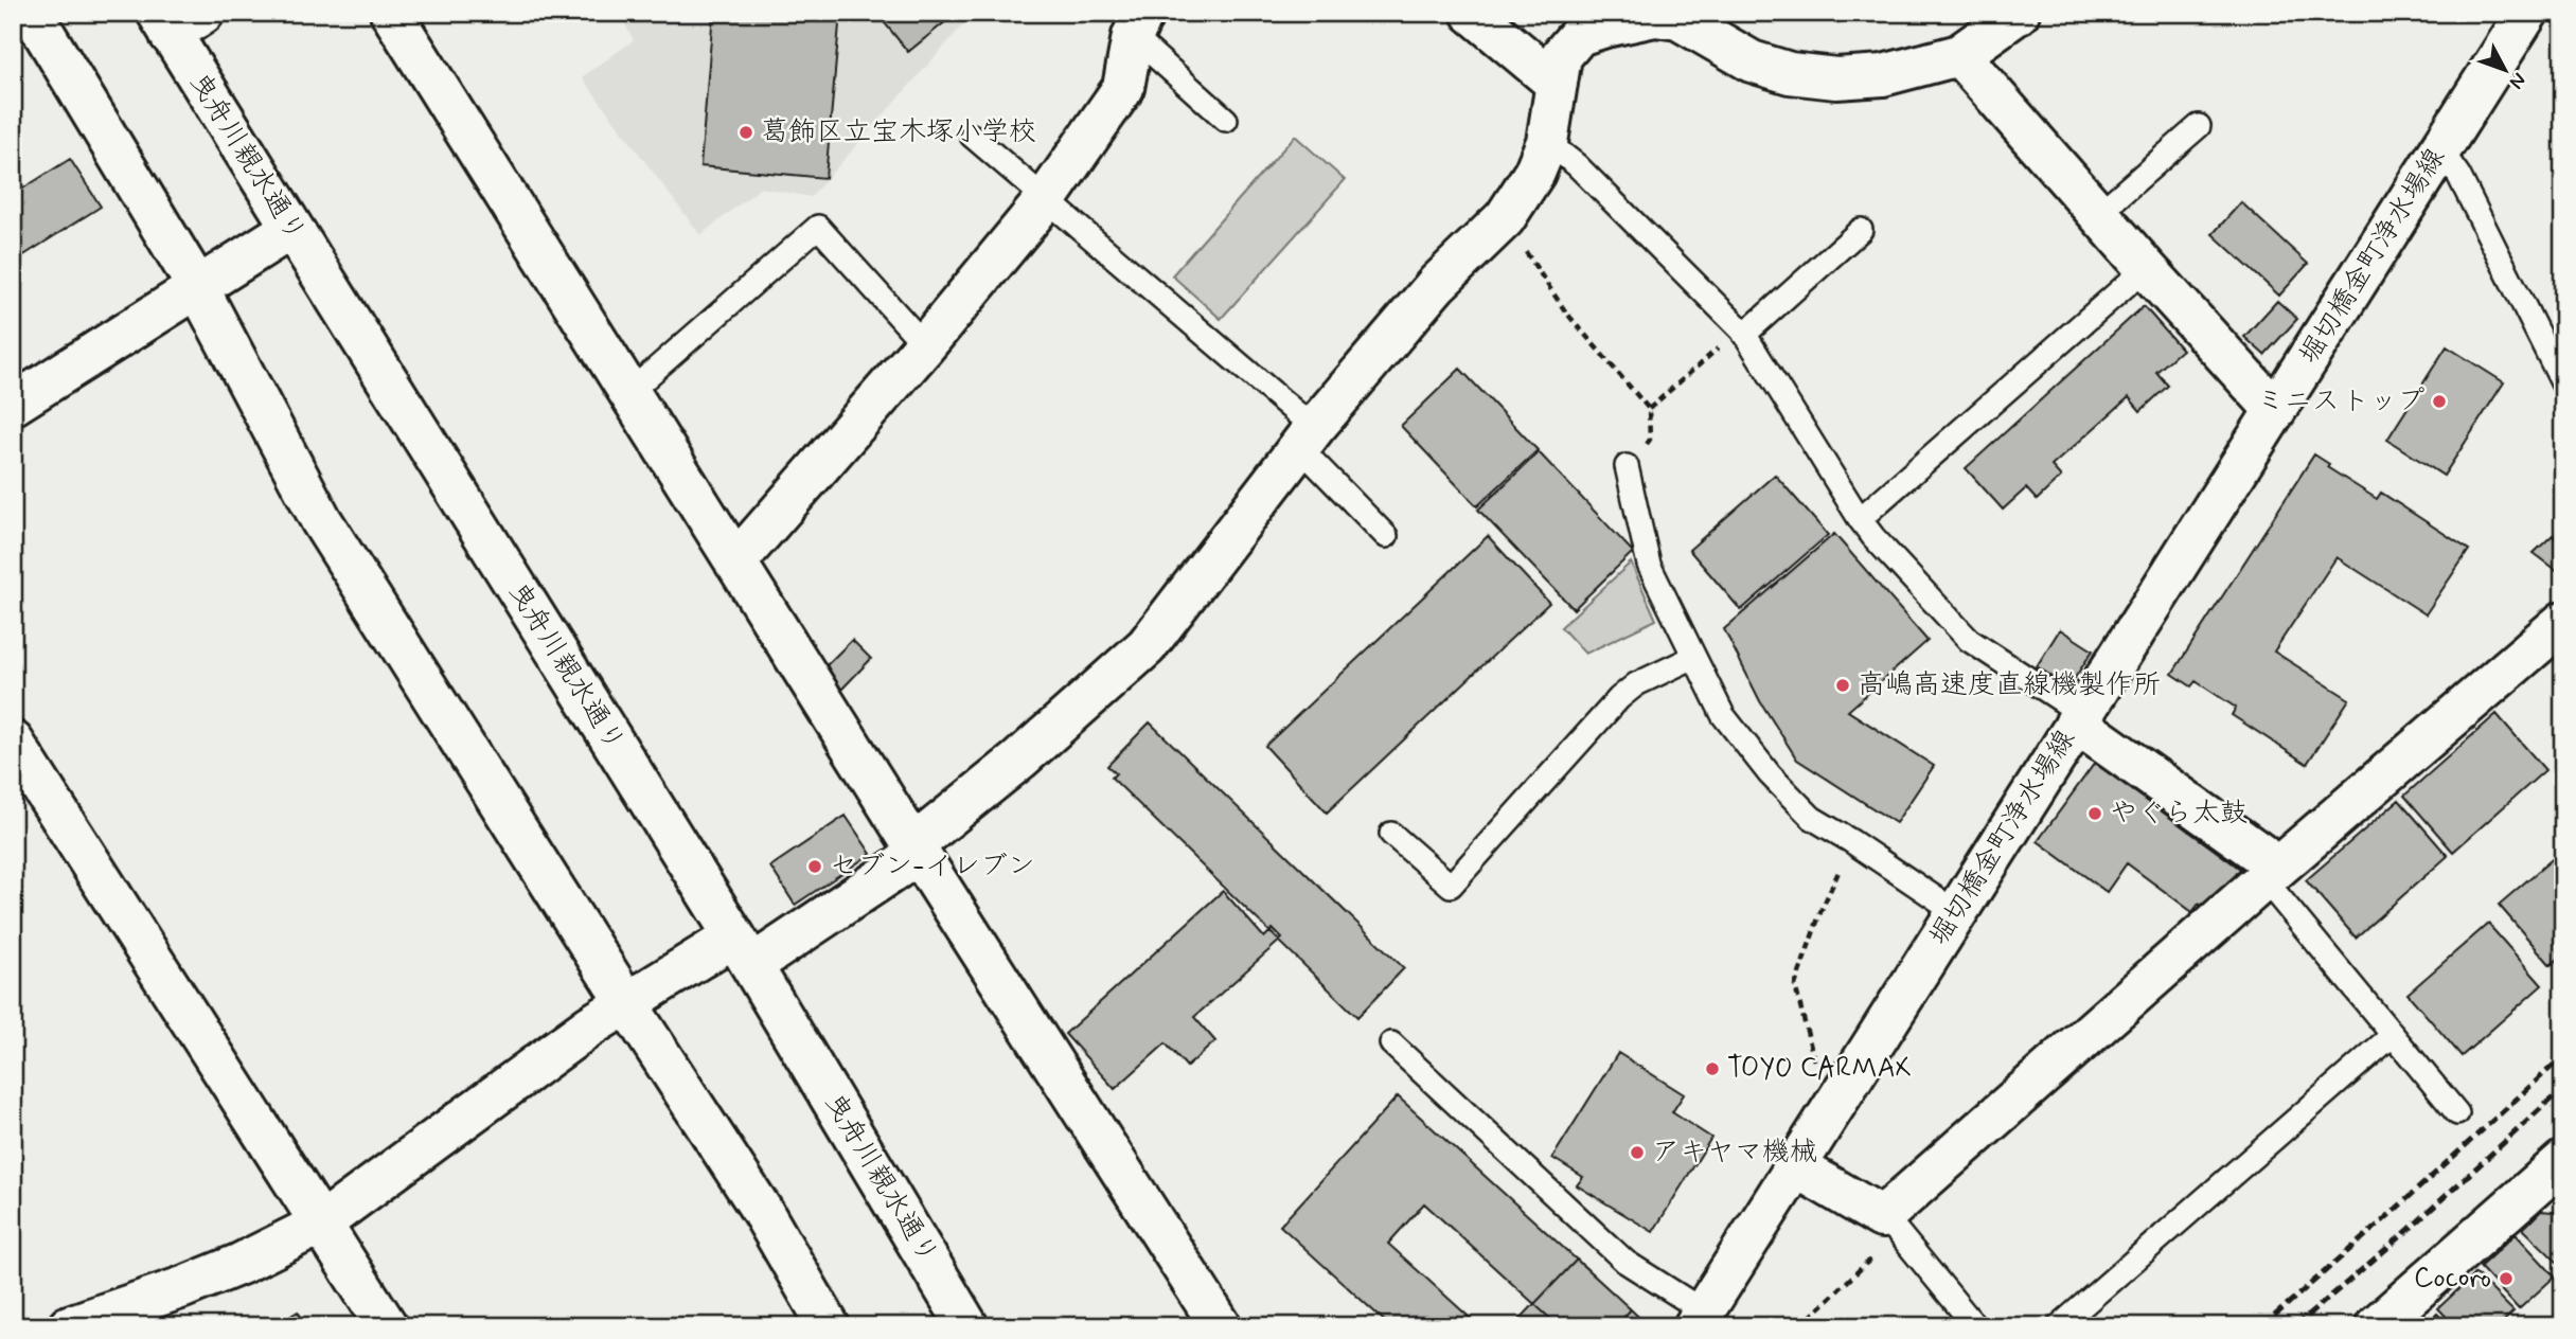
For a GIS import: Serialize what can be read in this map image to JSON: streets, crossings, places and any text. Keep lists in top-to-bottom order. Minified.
{"streets":{"street":["曳舟川親水通り","堀切橋金町浄水場線"]},"places":["葛飾区立宝木塚小学校","ミニストップ","高嶋高速度直線機製作所","やぐら太鼓","セブン-イレブン","TOYO CARMAX","アキヤマ機械","Cocoro"],"north":"bottom right"}
